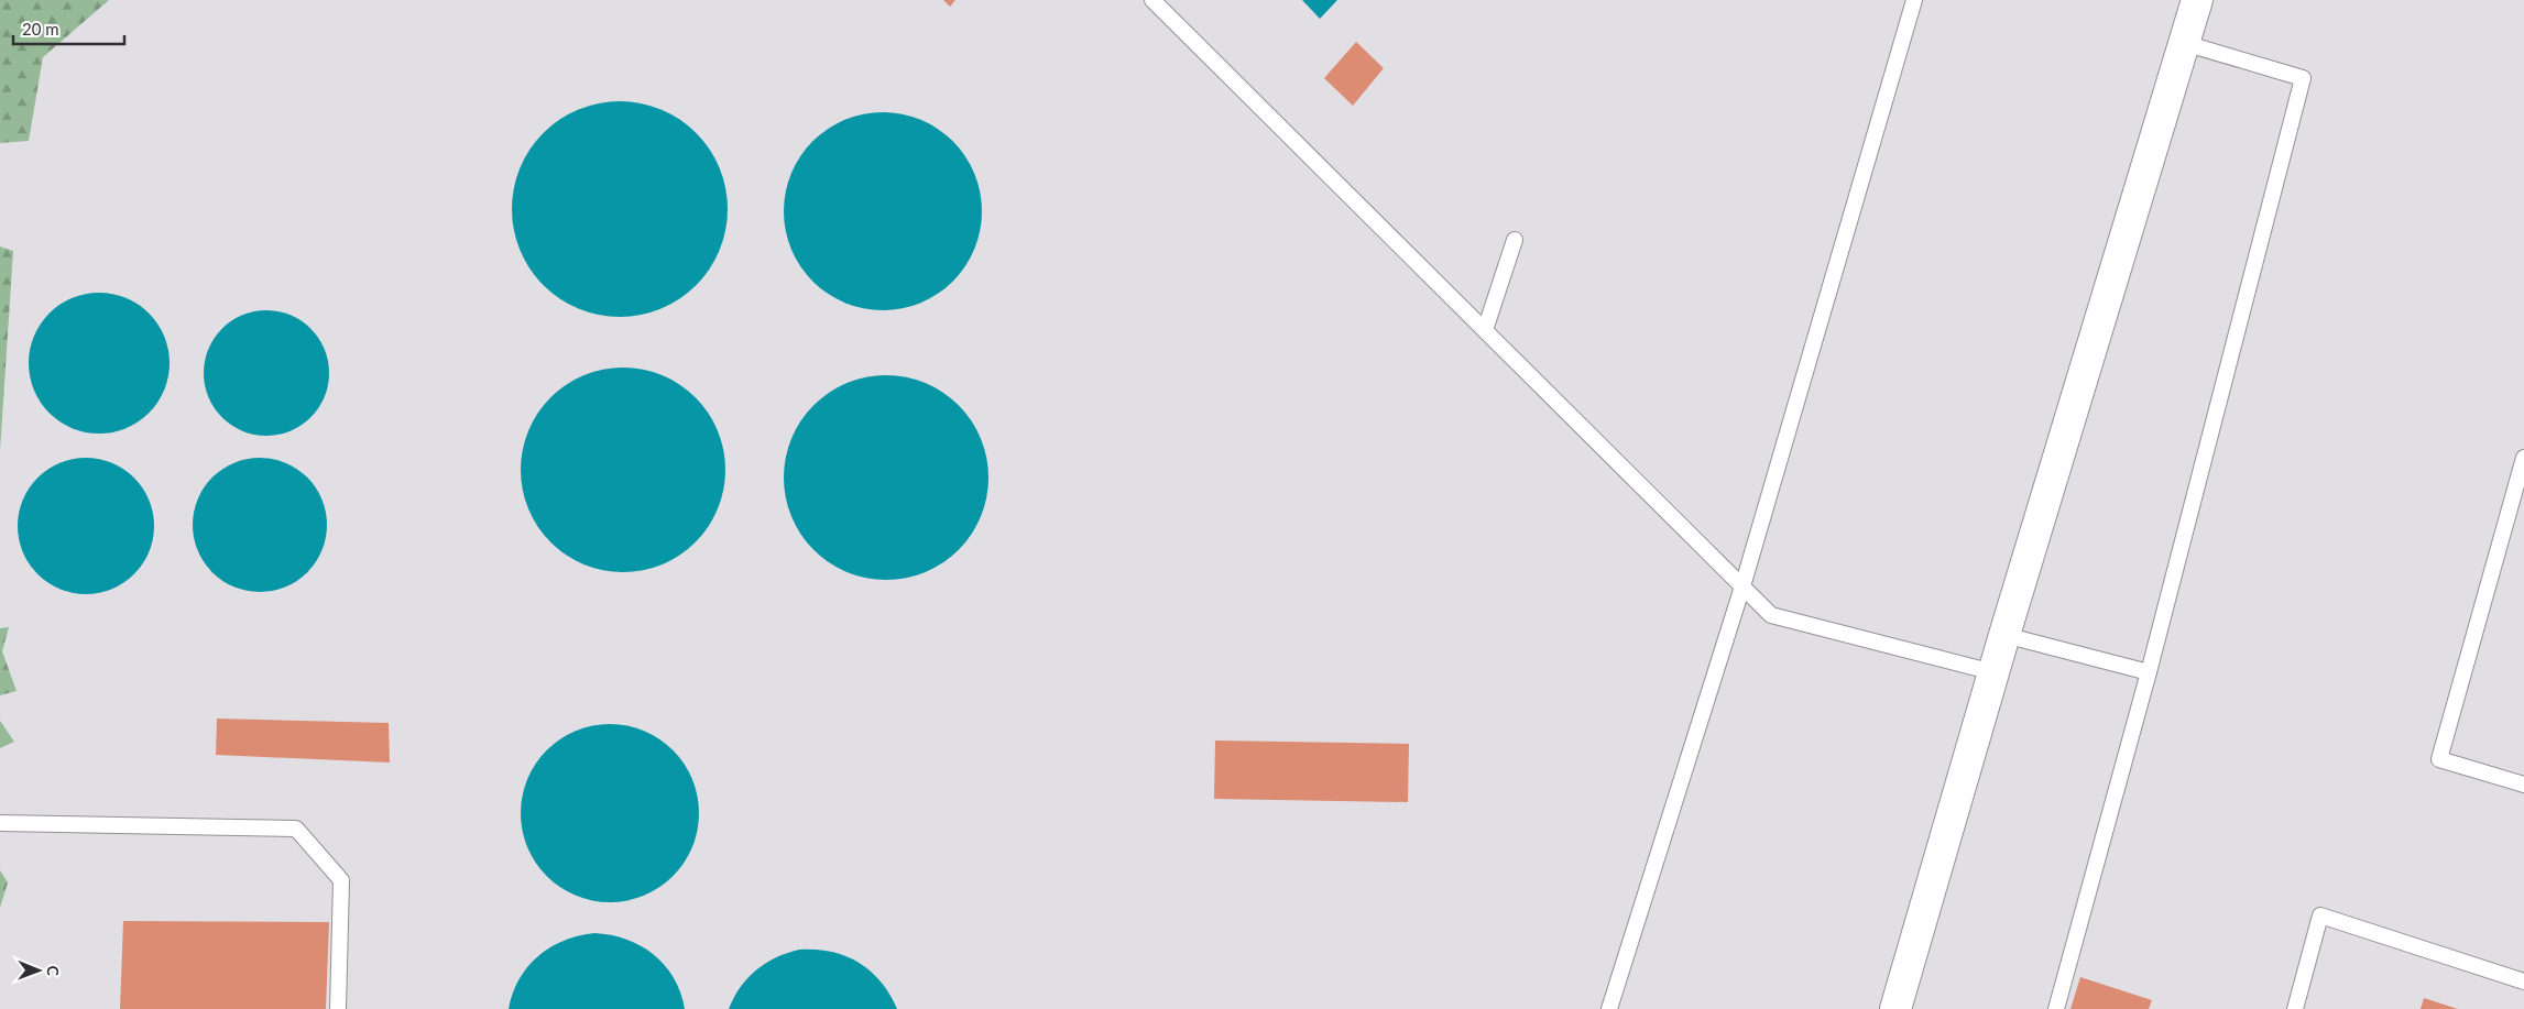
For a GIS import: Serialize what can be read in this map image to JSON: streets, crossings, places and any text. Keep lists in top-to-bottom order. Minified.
{"scale_bar":"20 m","north":"right"}
